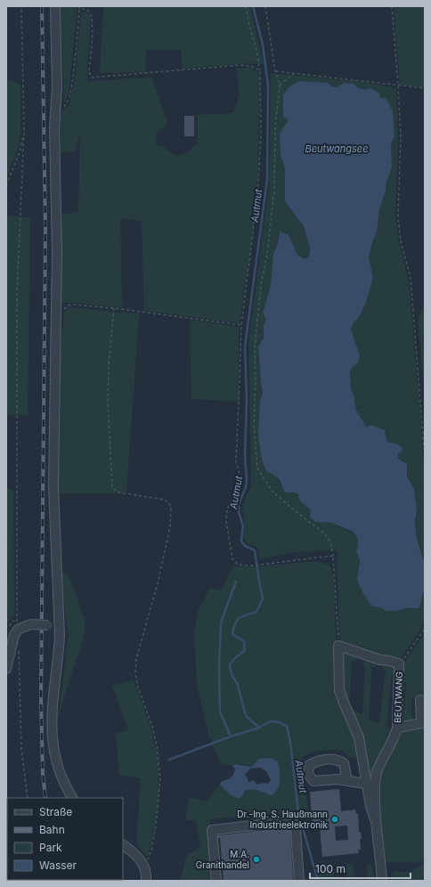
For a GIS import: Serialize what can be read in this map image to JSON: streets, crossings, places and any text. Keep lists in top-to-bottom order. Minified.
{"streets":{"street":["BEUTWANG"]},"water":["Beutwangsee","Autmut"],"places":["Dr.-Ing. S. Haußmann Industrieelektronik","M.A. Granithandel"],"legend":["Straße","Bahn","Park","Wasser"],"scale_bar":"100 m"}
